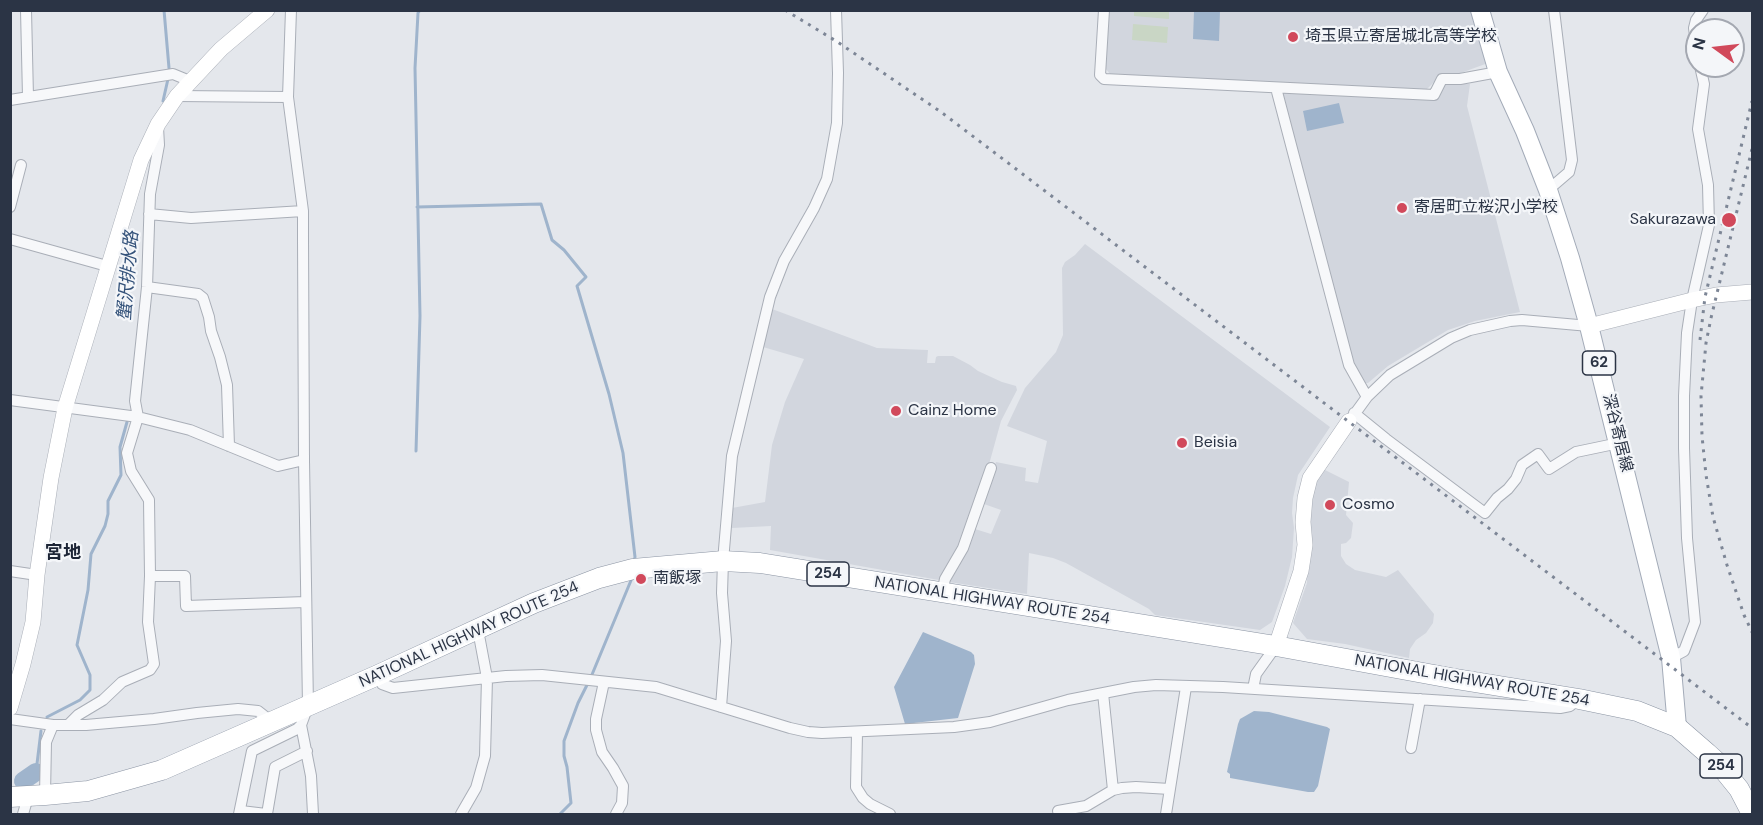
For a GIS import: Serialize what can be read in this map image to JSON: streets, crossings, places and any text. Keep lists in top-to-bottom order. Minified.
{"streets":{"highway":["254","NATIONAL HIGHWAY ROUTE 254"],"main road":["62","深谷寄居線"]},"crossings":[["深谷寄居線","NATIONAL HIGHWAY ROUTE 254"]],"districts":["宮地"],"water":["蟹沢排水路"],"places":["埼玉県立寄居城北高等学校","寄居町立桜沢小学校","Sakurazawa","Cainz Home","Beisia","Cosmo","南飯塚"],"north":"left"}
